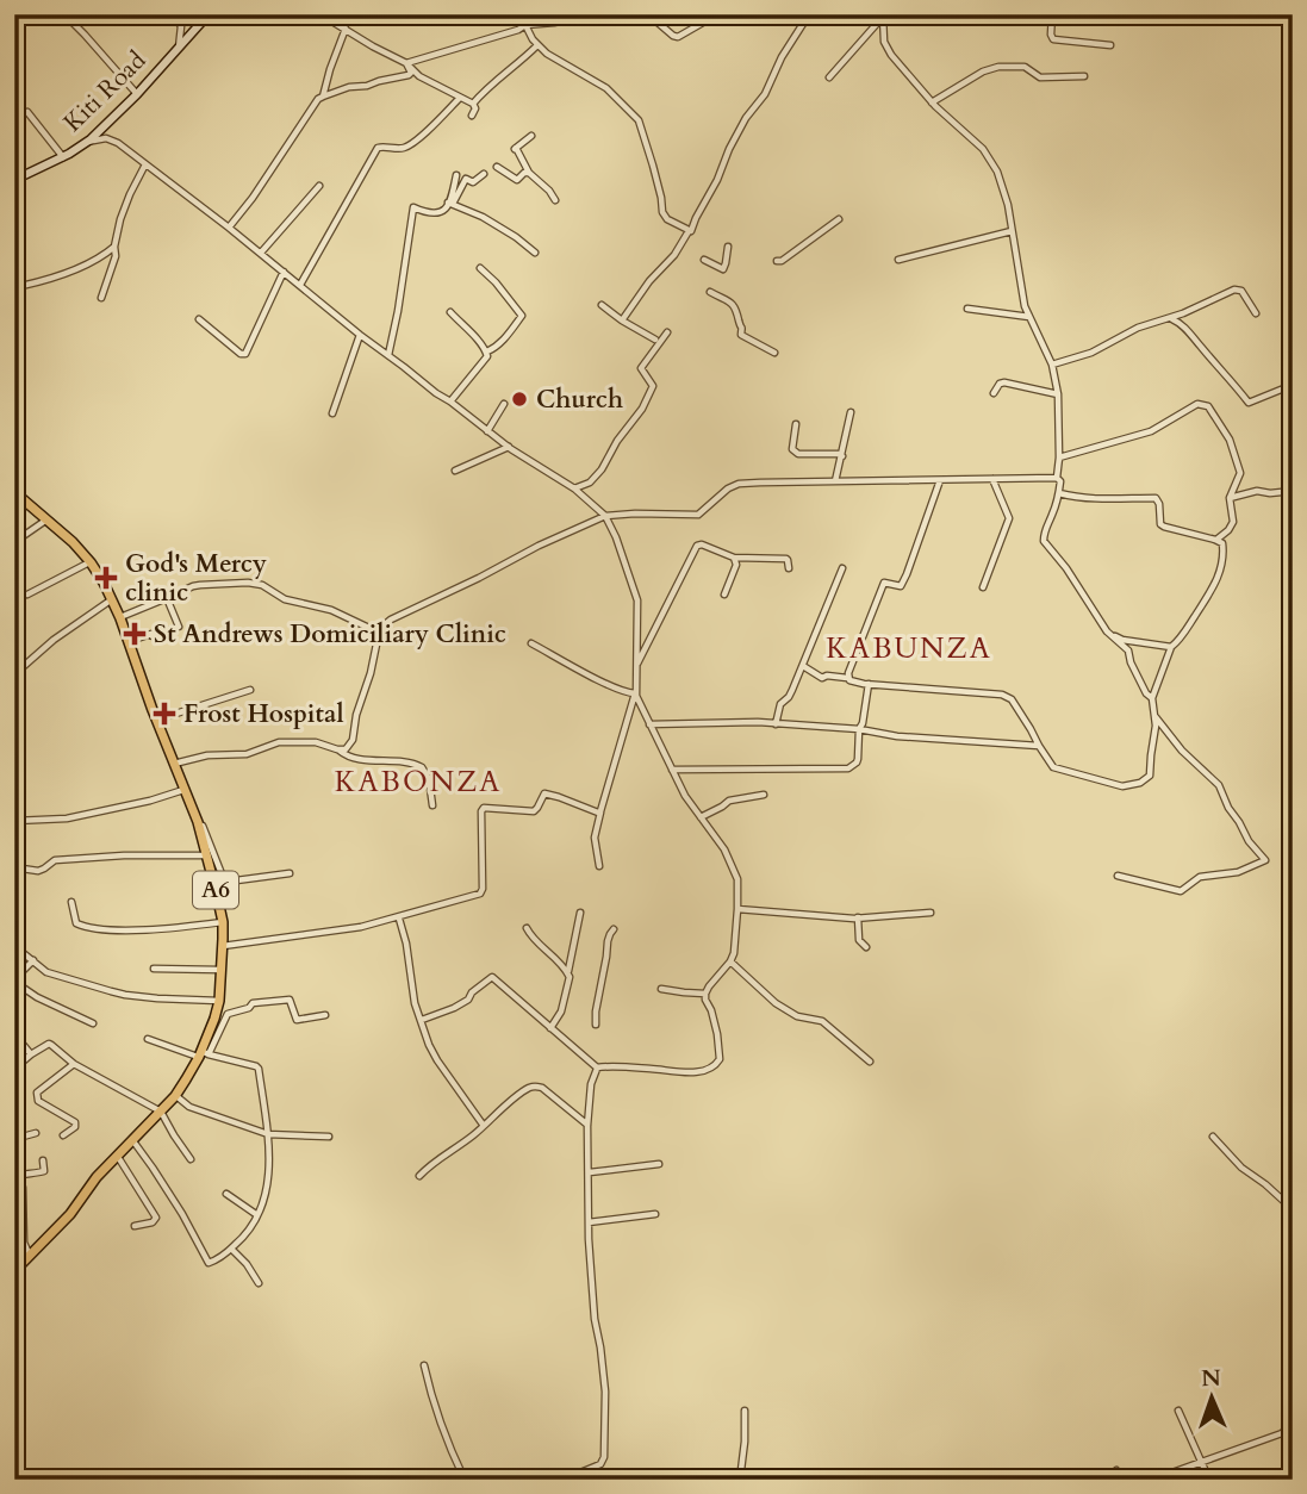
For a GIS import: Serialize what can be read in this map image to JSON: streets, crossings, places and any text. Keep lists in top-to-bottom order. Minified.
{"streets":{"main road":["A6"],"street":["Kiti Road"]},"districts":["KABUNZA","KABONZA"],"places":{"other":["Church"],"health":["God's Mercy clinic","St Andrews Domiciliary Clinic","Frost Hospital"]},"north":"top"}
